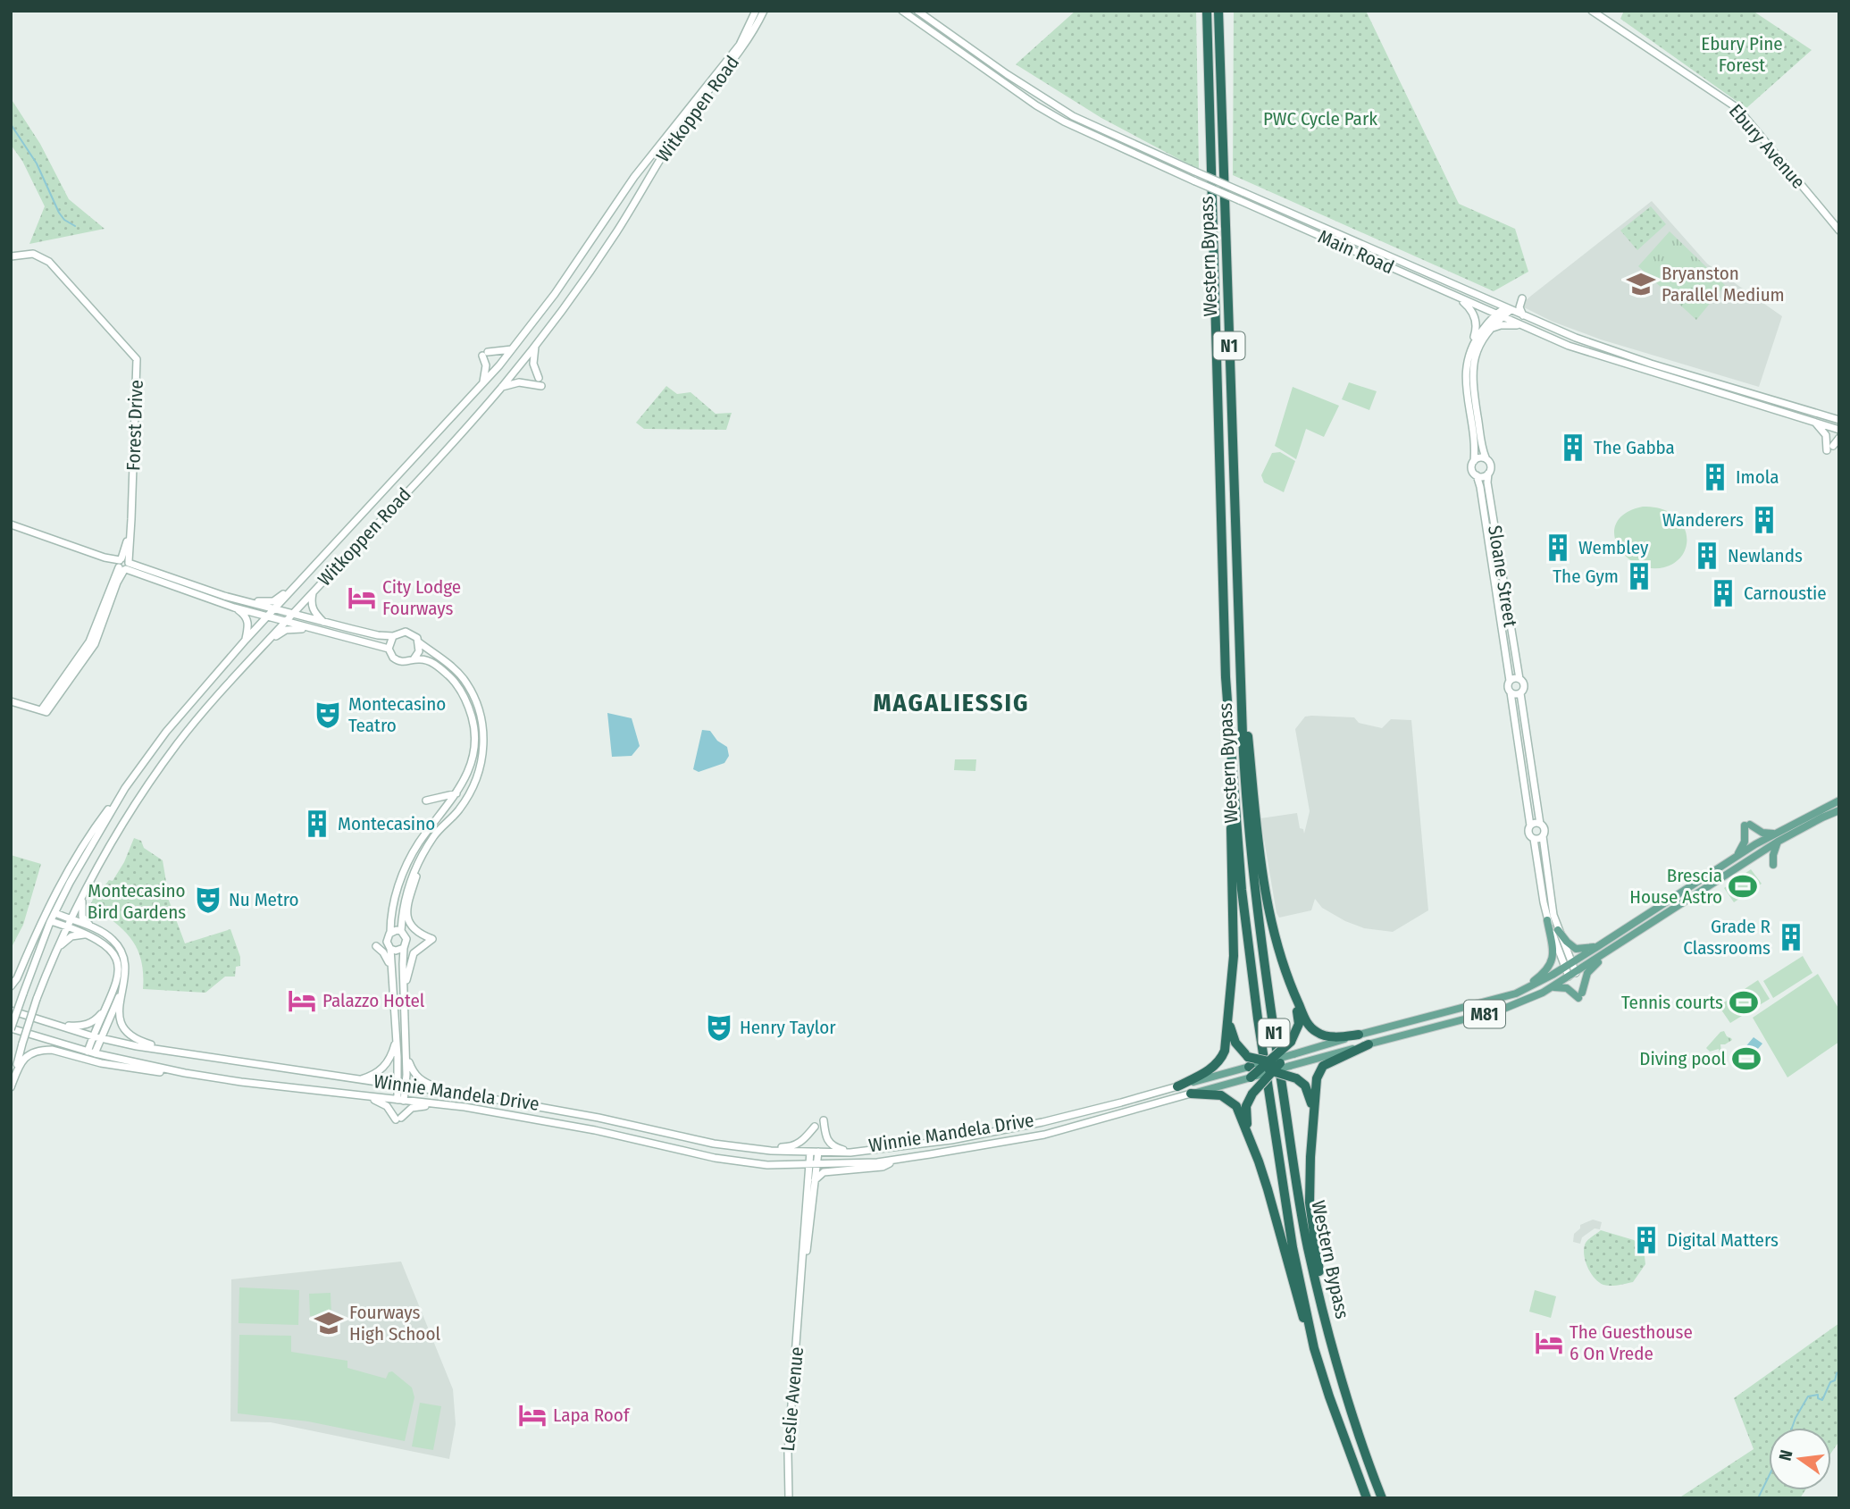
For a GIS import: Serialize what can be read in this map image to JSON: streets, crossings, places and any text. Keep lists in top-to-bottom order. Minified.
{"streets":{"highway":["Western Bypass","N1"],"main road":["Witkoppen Road","Ebury Avenue","Main Road","Forest Drive","Sloane Street","M81","Winnie Mandela Drive","Leslie Avenue"]},"crossings":[["Witkoppen Road","Winnie Mandela Drive"],["Winnie Mandela Drive","Leslie Avenue"]],"districts":["MAGALIESSIG"],"parks":["Ebury Pine Forest","PWC Cycle Park","Montecasino Bird Gardens"],"places":{"school or university":["Bryanston Parallel Medium","Fourways High School"],"building":["The Gabba","Imola","Wanderers","Wembley","Newlands","The Gym","Carnoustie","Montecasino","Grade R Classrooms","Digital Matters"],"hotel":["City Lodge Fourways","Palazzo Hotel","The Guesthouse 6 On Vrede","Lapa Roof"],"theatre":["Montecasino Teatro","Nu Metro","Henry Taylor"],"sports":["Brescia House Astro","Tennis courts","Diving pool"]},"north":"left"}
